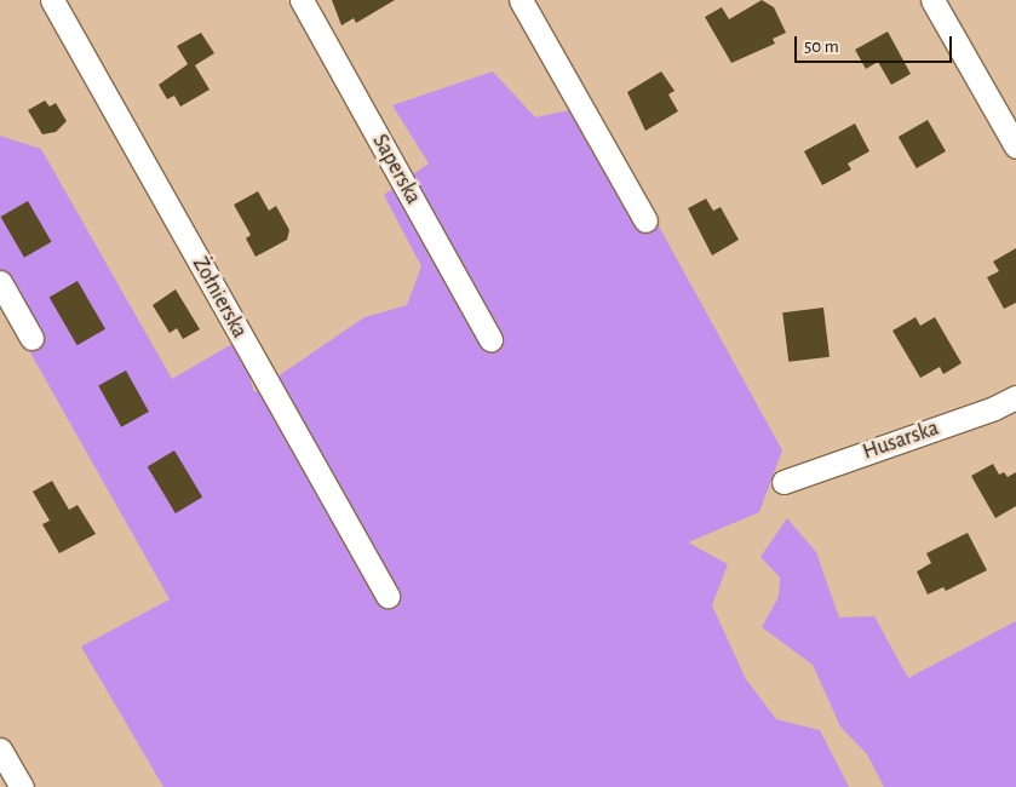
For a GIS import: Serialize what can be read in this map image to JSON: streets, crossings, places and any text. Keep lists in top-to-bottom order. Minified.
{"streets":{"street":["Saperska","Żołnierska","Husarska"]},"scale_bar":"50 m"}
